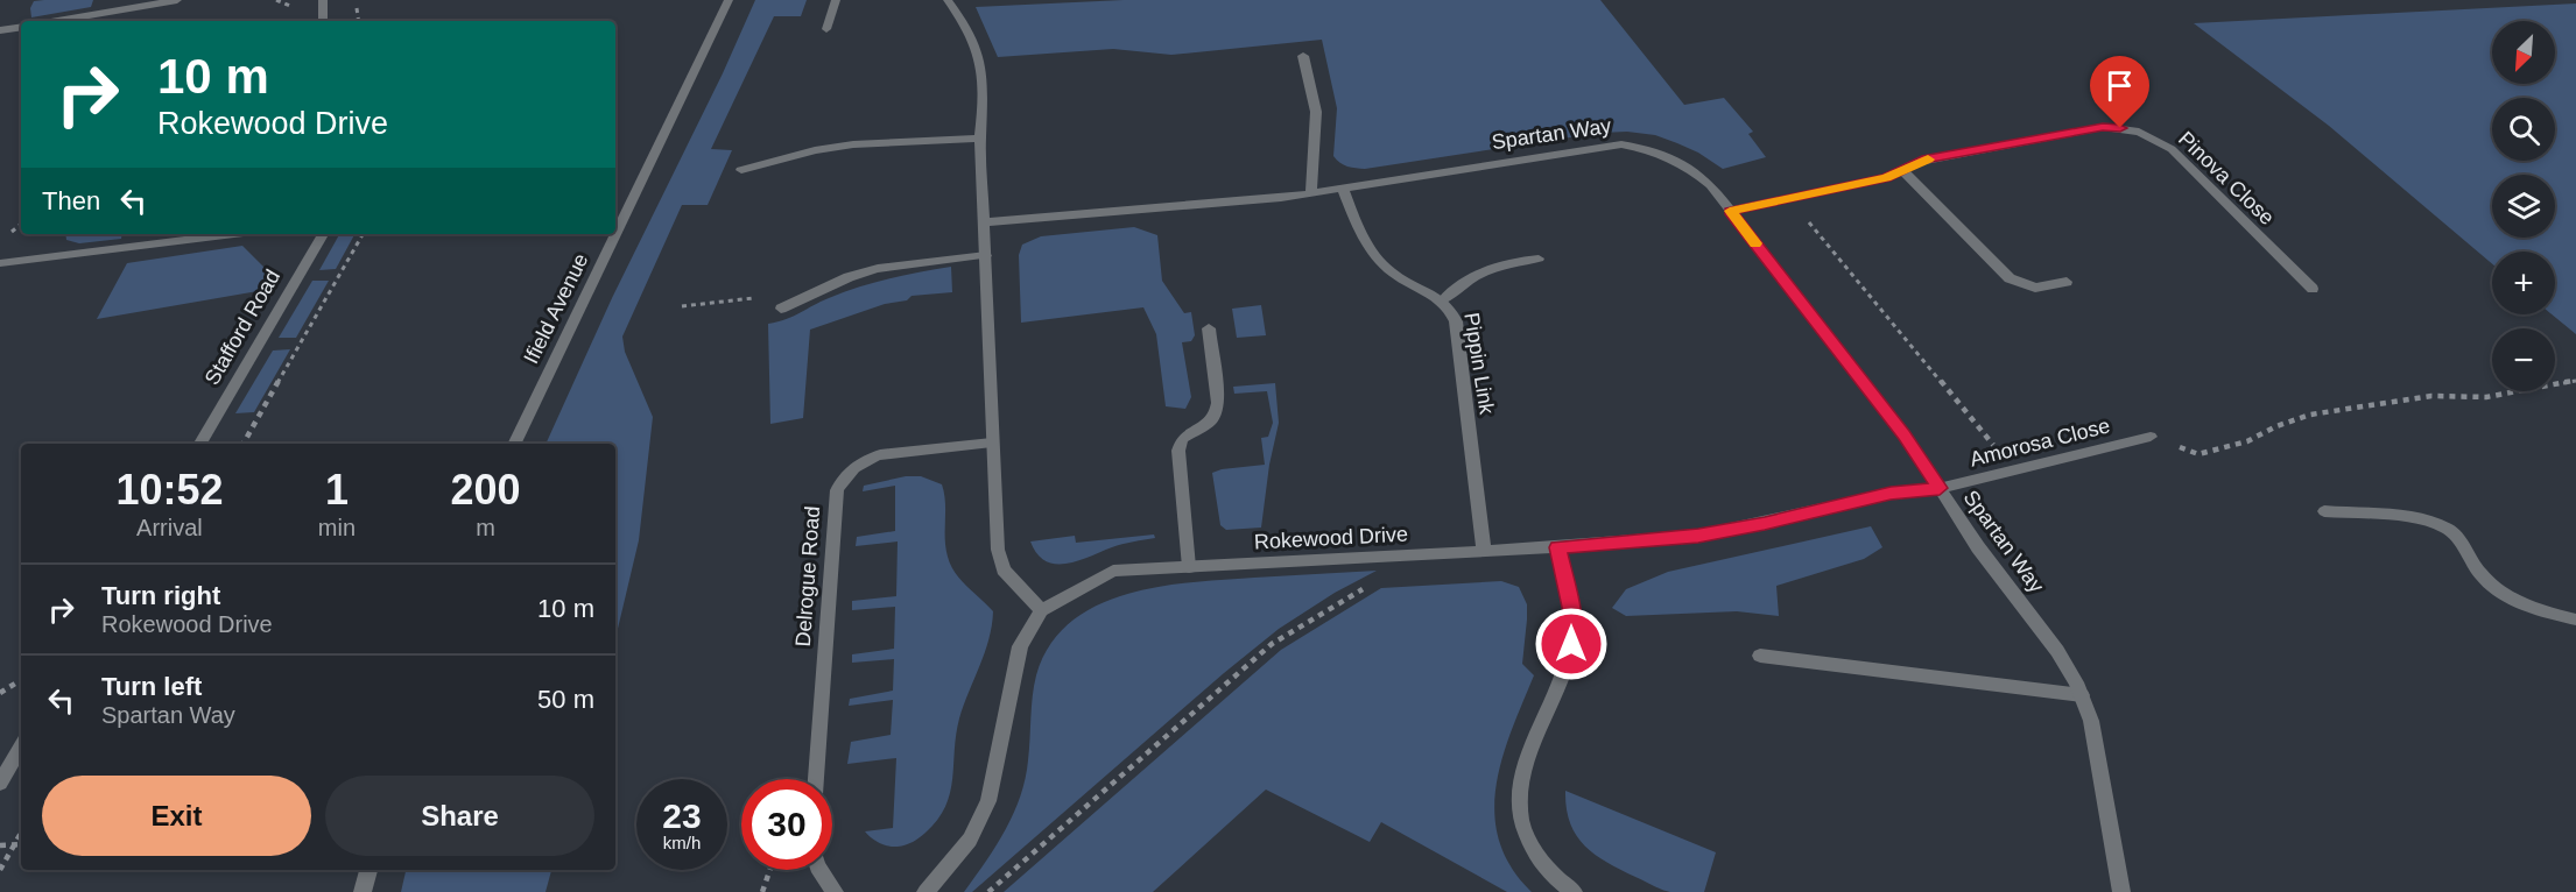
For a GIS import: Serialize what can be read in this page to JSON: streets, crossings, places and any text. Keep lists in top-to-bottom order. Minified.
{"streets":{"street":["Spartan Way","Pinova Close","Ifield Avenue","Stafford Road","Pippin Link","Amorosa Close","Rokewood Drive","Delrogue Road"]},"crossings":[["Spartan Way","Pinova Close"],["Spartan Way","Pippin Link"],["Spartan Way","Amorosa Close"],["Spartan Way","Rokewood Drive"],["Pippin Link","Rokewood Drive"],["Amorosa Close","Rokewood Drive"]],"north":"bottom left","page":{"map_buttons":["+","−"],"turn":["10 m","Rokewood Drive"],"then":"Then","eta":["10:52","Arrival","1","min","200","m"],"list":[{"name":"Turn right","note":"Rokewood Drive","value":"10 m"},{"name":"Turn left","note":"Spartan Way","value":"50 m"}],"buttons":["Exit","Share"],"speed":"23 km/h","limit":"30"}}
